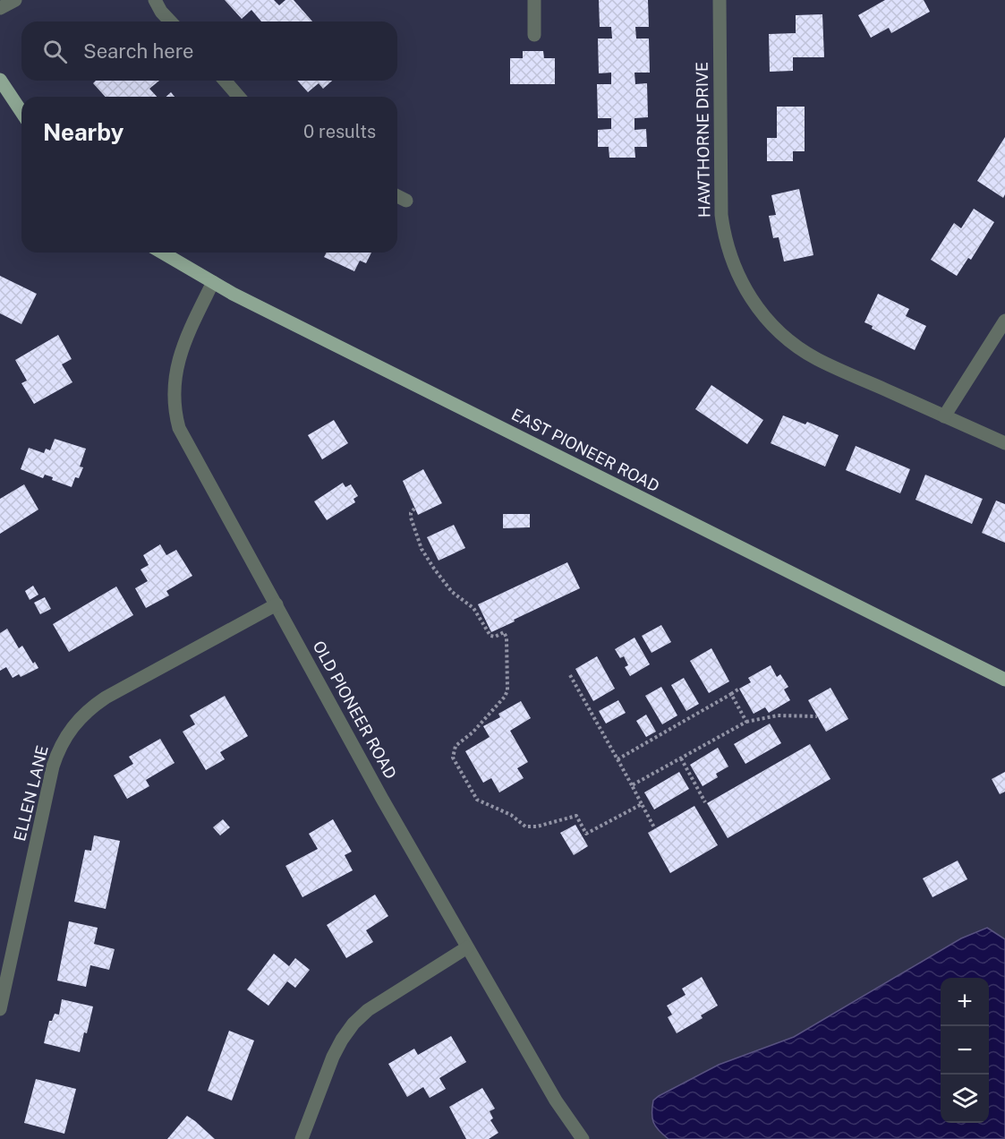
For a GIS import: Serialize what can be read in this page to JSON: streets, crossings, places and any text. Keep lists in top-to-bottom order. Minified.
{"streets":{"main road":["EAST PIONEER ROAD"],"street":["HAWTHORNE DRIVE","OLD PIONEER ROAD","ELLEN LANE"]},"crossings":[["EAST PIONEER ROAD","OLD PIONEER ROAD"],["OLD PIONEER ROAD","ELLEN LANE"]],"page":{"search":"Search here","heading":["Nearby","0 results"],"map_buttons":["+","−"]}}
